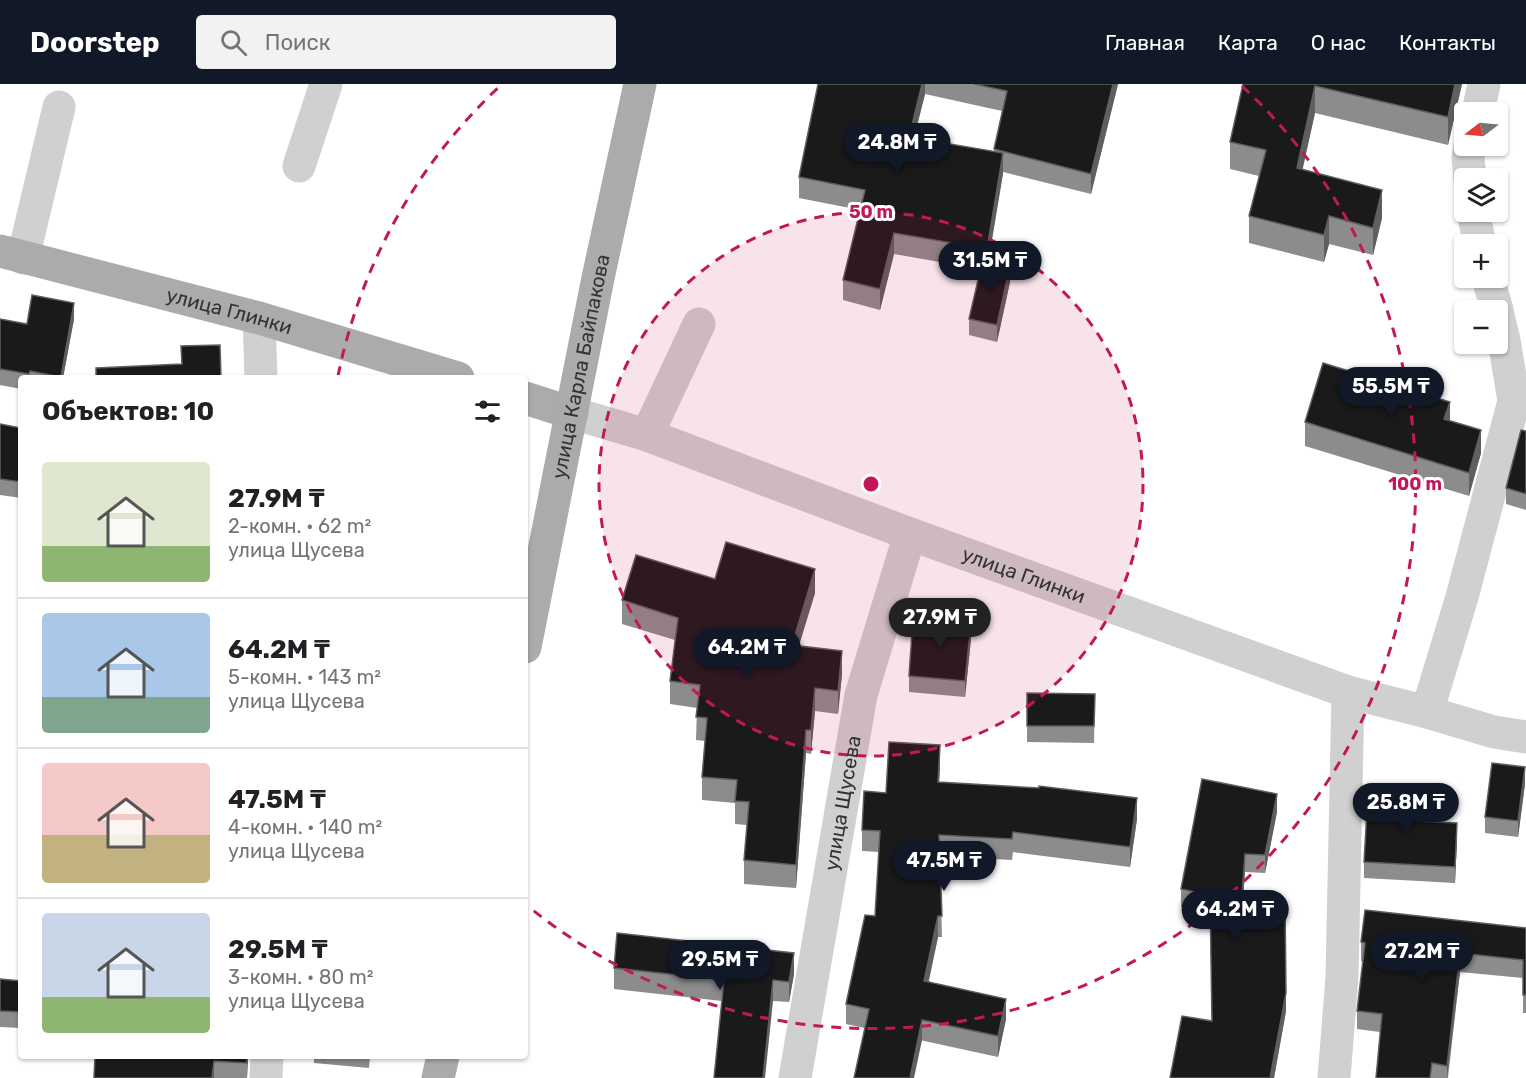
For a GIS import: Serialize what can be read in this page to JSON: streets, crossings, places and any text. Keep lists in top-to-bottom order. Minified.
{"streets":{"main road":["улица Глинки","улица Карла Байпакова"],"street":["улица Щусева"]},"crossings":[["улица Глинки","улица Карла Байпакова"],["улица Глинки","улица Щусева"]],"north":"left","page":{"header":"Doorstep","search":"Поиск","nav":["Главная","Карта","О нас","Контакты"],"map_buttons":["+","−"],"price":["24.8M ₸","31.5M ₸","55.5M ₸","27.9M ₸","64.2M ₸","25.8M ₸","47.5M ₸","64.2M ₸","27.2M ₸","29.5M ₸"],"heading":"Объектов: 10","list":[{"name":"27.9M ₸","note":"2-комн. · 62 m² · улица Щусева"},{"name":"64.2M ₸","note":"5-комн. · 143 m² · улица Щусева"},{"name":"47.5M ₸","note":"4-комн. · 140 m² · улица Щусева"},{"name":"29.5M ₸","note":"3-комн. · 80 m² · улица Щусева"}]},"rings":["50 m","100 m"]}
